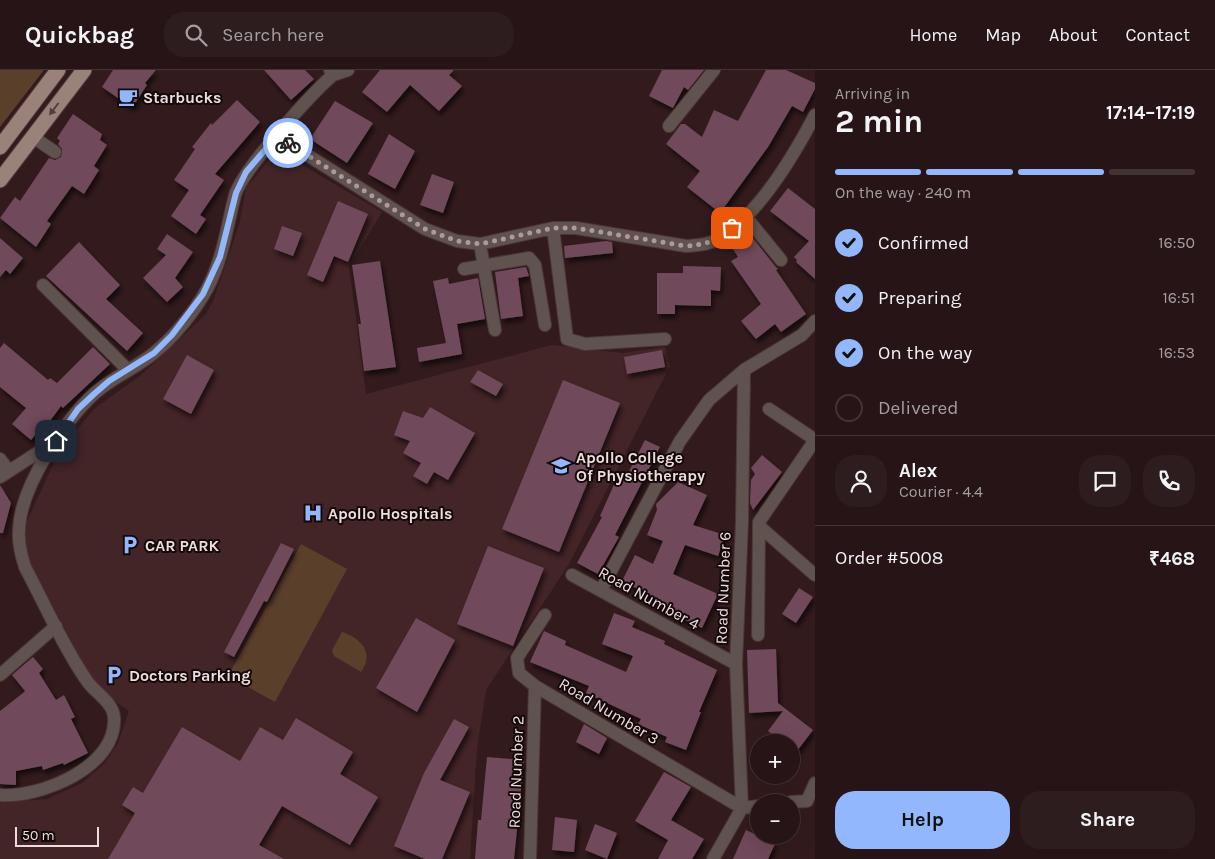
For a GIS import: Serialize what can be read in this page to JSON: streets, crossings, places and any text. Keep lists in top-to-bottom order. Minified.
{"streets":{"street":["Road Number 6","Road Number 4","Road Number 3","Road Number 2"]},"crossings":[["Road Number 6","Road Number 4"],["Road Number 6","Road Number 3"],["Road Number 3","Road Number 2"]],"places":{"cafe":["Starbucks"],"school or university":["Apollo College Of Physiotherapy"],"hospital":["Apollo Hospitals"],"parking":["CAR PARK","Doctors Parking"]},"scale_bar":"50 m","page":{"header":"Quickbag","search":"Search here","nav":["Home","Map","About","Contact"],"heading":["2 min","Arriving in","17:14–17:19"],"panel":["Alex","Courier · 4.4","Order #5008","₹468"],"bar":"On the way · 240 m","list":[["Confirmed","16:50"],["Preparing","16:51"],["On the way","16:53"],"Delivered"],"map_buttons":["+","−"],"buttons":["Help","Share"],"scale":"50 m"}}
